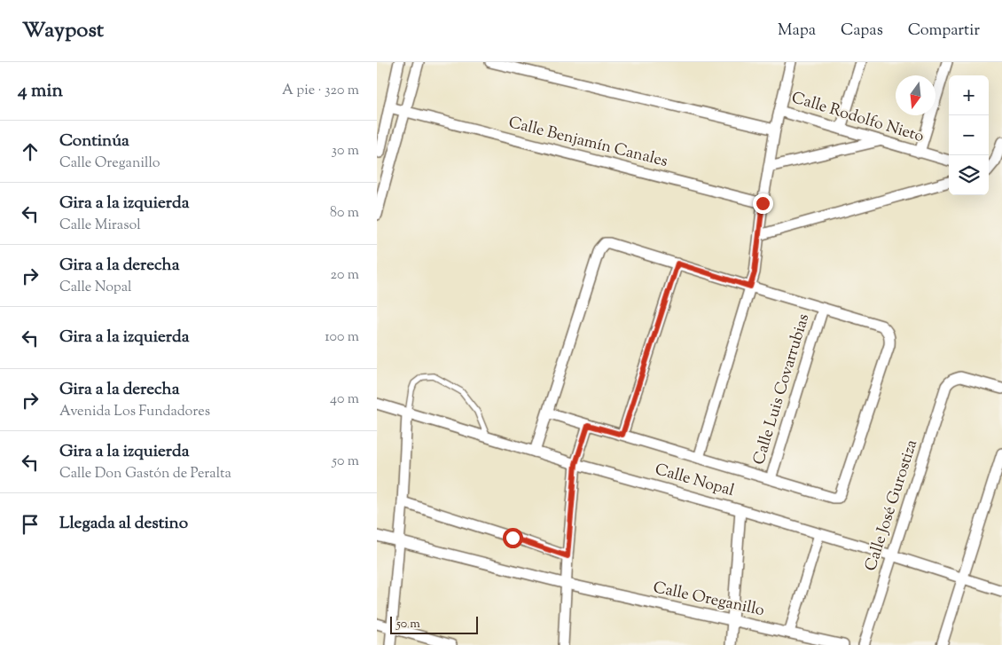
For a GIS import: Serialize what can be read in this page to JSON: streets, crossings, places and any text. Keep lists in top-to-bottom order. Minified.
{"streets":{"street":["Calle Rodolfo Nieto","Calle Benjamín Canales","Calle Luis Covarrubias","Calle Nopal","Calle José Gurostiza","Calle Oreganillo"]},"crossings":[["Calle Luis Covarrubias","Calle Nopal"],["Calle Nopal","Calle José Gurostiza"]],"scale_bar":"50 m","north":"bottom","page":{"header":"Waypost","nav":["Mapa","Capas","Compartir"],"heading":["4 min","A pie · 320 m"],"map_buttons":["+","−"],"list":[["Continúa","Calle Oreganillo","30 m"],["Gira a la izquierda","Calle Mirasol","80 m"],["Gira a la derecha","Calle Nopal","20 m"],["Gira a la izquierda","100 m"],["Gira a la derecha","Avenida Los Fundadores","40 m"],["Gira a la izquierda","Calle Don Gastón de Peralta","50 m"],"Llegada al destino"],"scale":"50 m"}}
